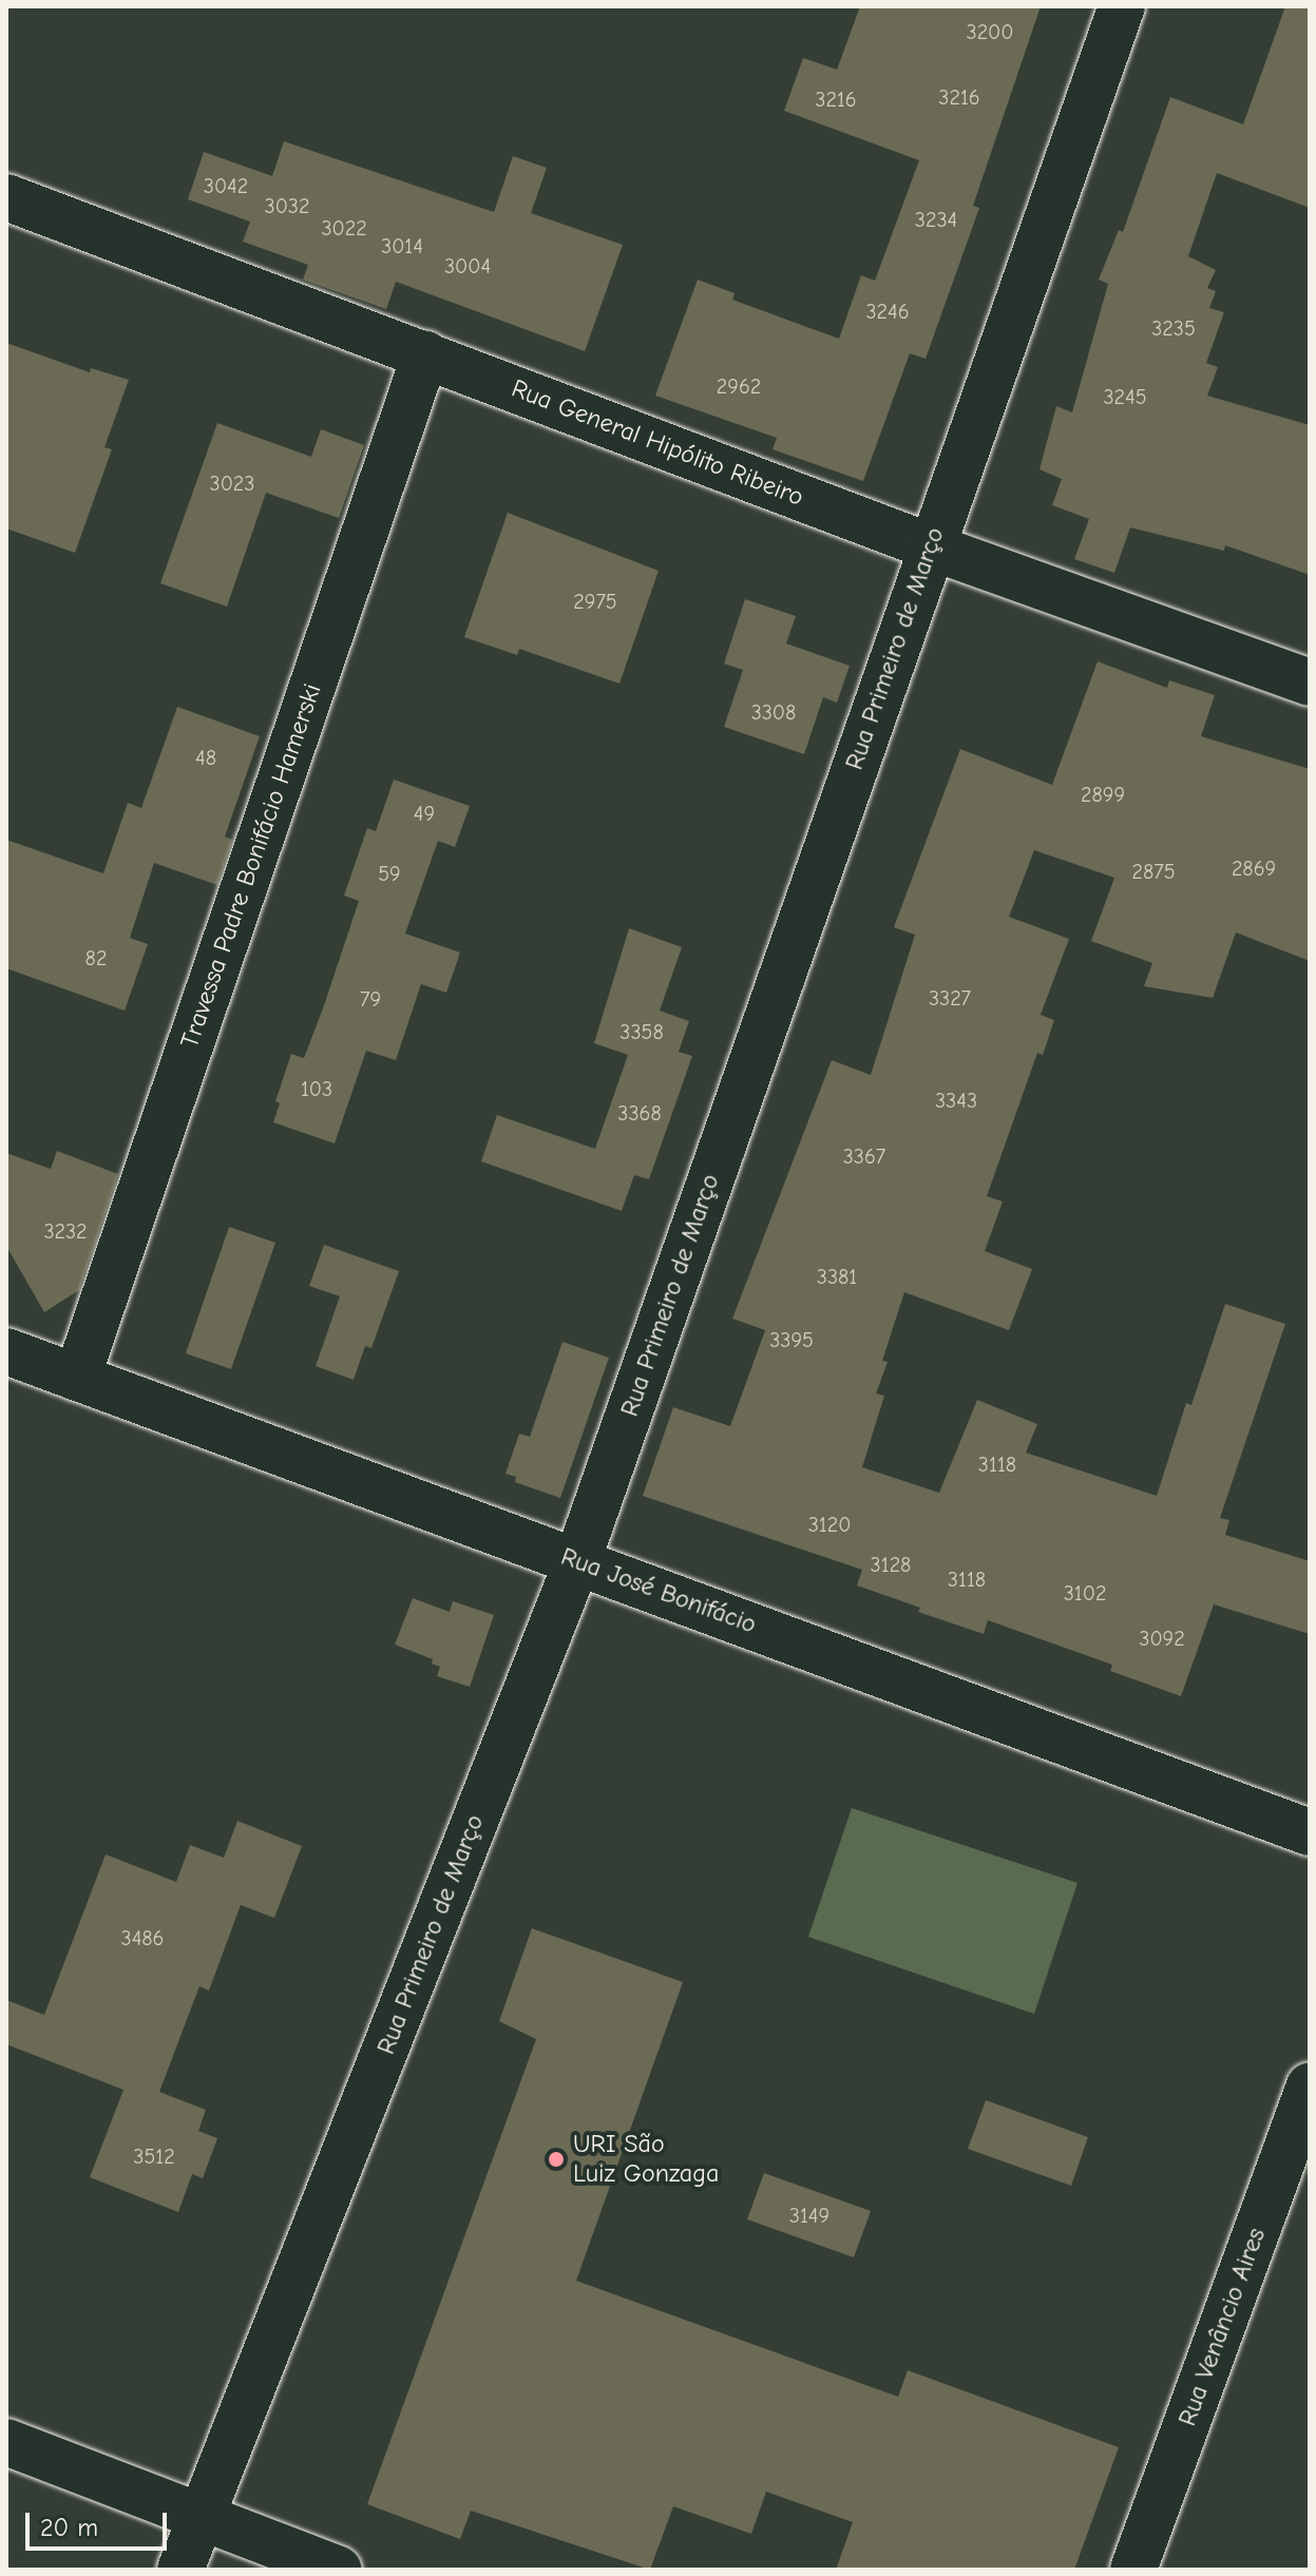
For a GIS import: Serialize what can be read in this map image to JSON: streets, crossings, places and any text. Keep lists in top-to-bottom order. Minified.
{"streets":{"street":["Rua General Hipólito Ribeiro","Rua Primeiro de Março","Travessa Padre Bonifácio Hamerski","Rua José Bonifácio","Rua Venâncio Aires"]},"crossings":[["Rua General Hipólito Ribeiro","Rua Primeiro de Março"],["Rua General Hipólito Ribeiro","Travessa Padre Bonifácio Hamerski"],["Rua Primeiro de Março","Rua José Bonifácio"],["Travessa Padre Bonifácio Hamerski","Rua José Bonifácio"]],"places":["URI São Luiz Gonzaga"],"house_numbers":["3200","3216","3216","3042","3032","3234","3022","3014","3004","3246","3235","2962","3245","3023","2975","3308","48","2899","49","2869","2875","59","82","3327","79","3358","103","3343","3368","3367","3232","3381","3395","3118","3120","3128","3118","3102","3092","3486","3512","3149"],"scale_bar":"20 m"}
